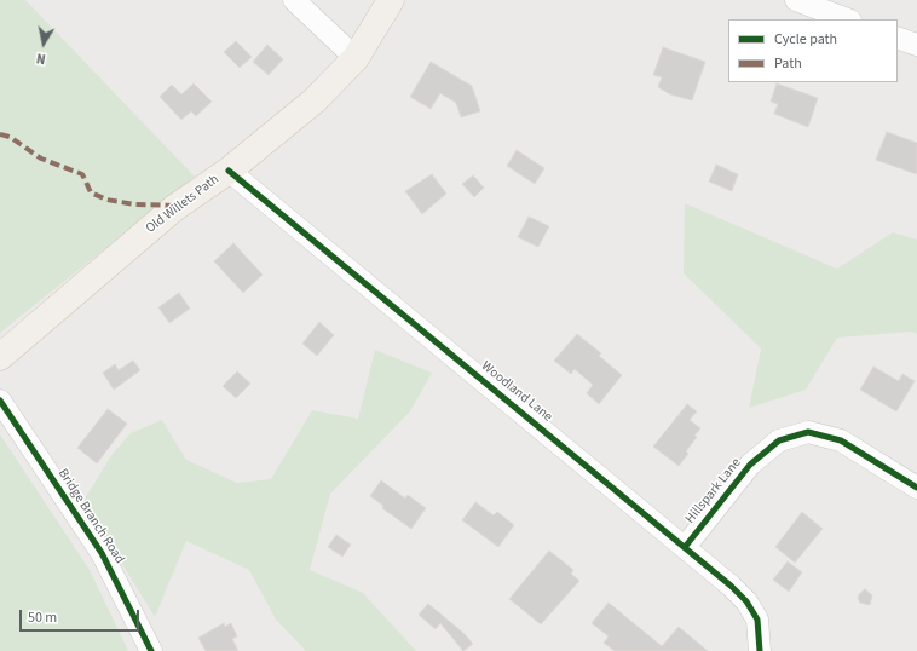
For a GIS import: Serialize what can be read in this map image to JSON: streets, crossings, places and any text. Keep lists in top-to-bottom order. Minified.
{"streets":{"main road":["Old Willets Path"],"street":["Woodland Lane","Hillspark Lane","Bridge Branch Road"]},"crossings":[["Old Willets Path","Woodland Lane"],["Woodland Lane","Hillspark Lane"]],"legend":["Cycle path","Path"],"scale_bar":"50 m","north":"bottom"}
